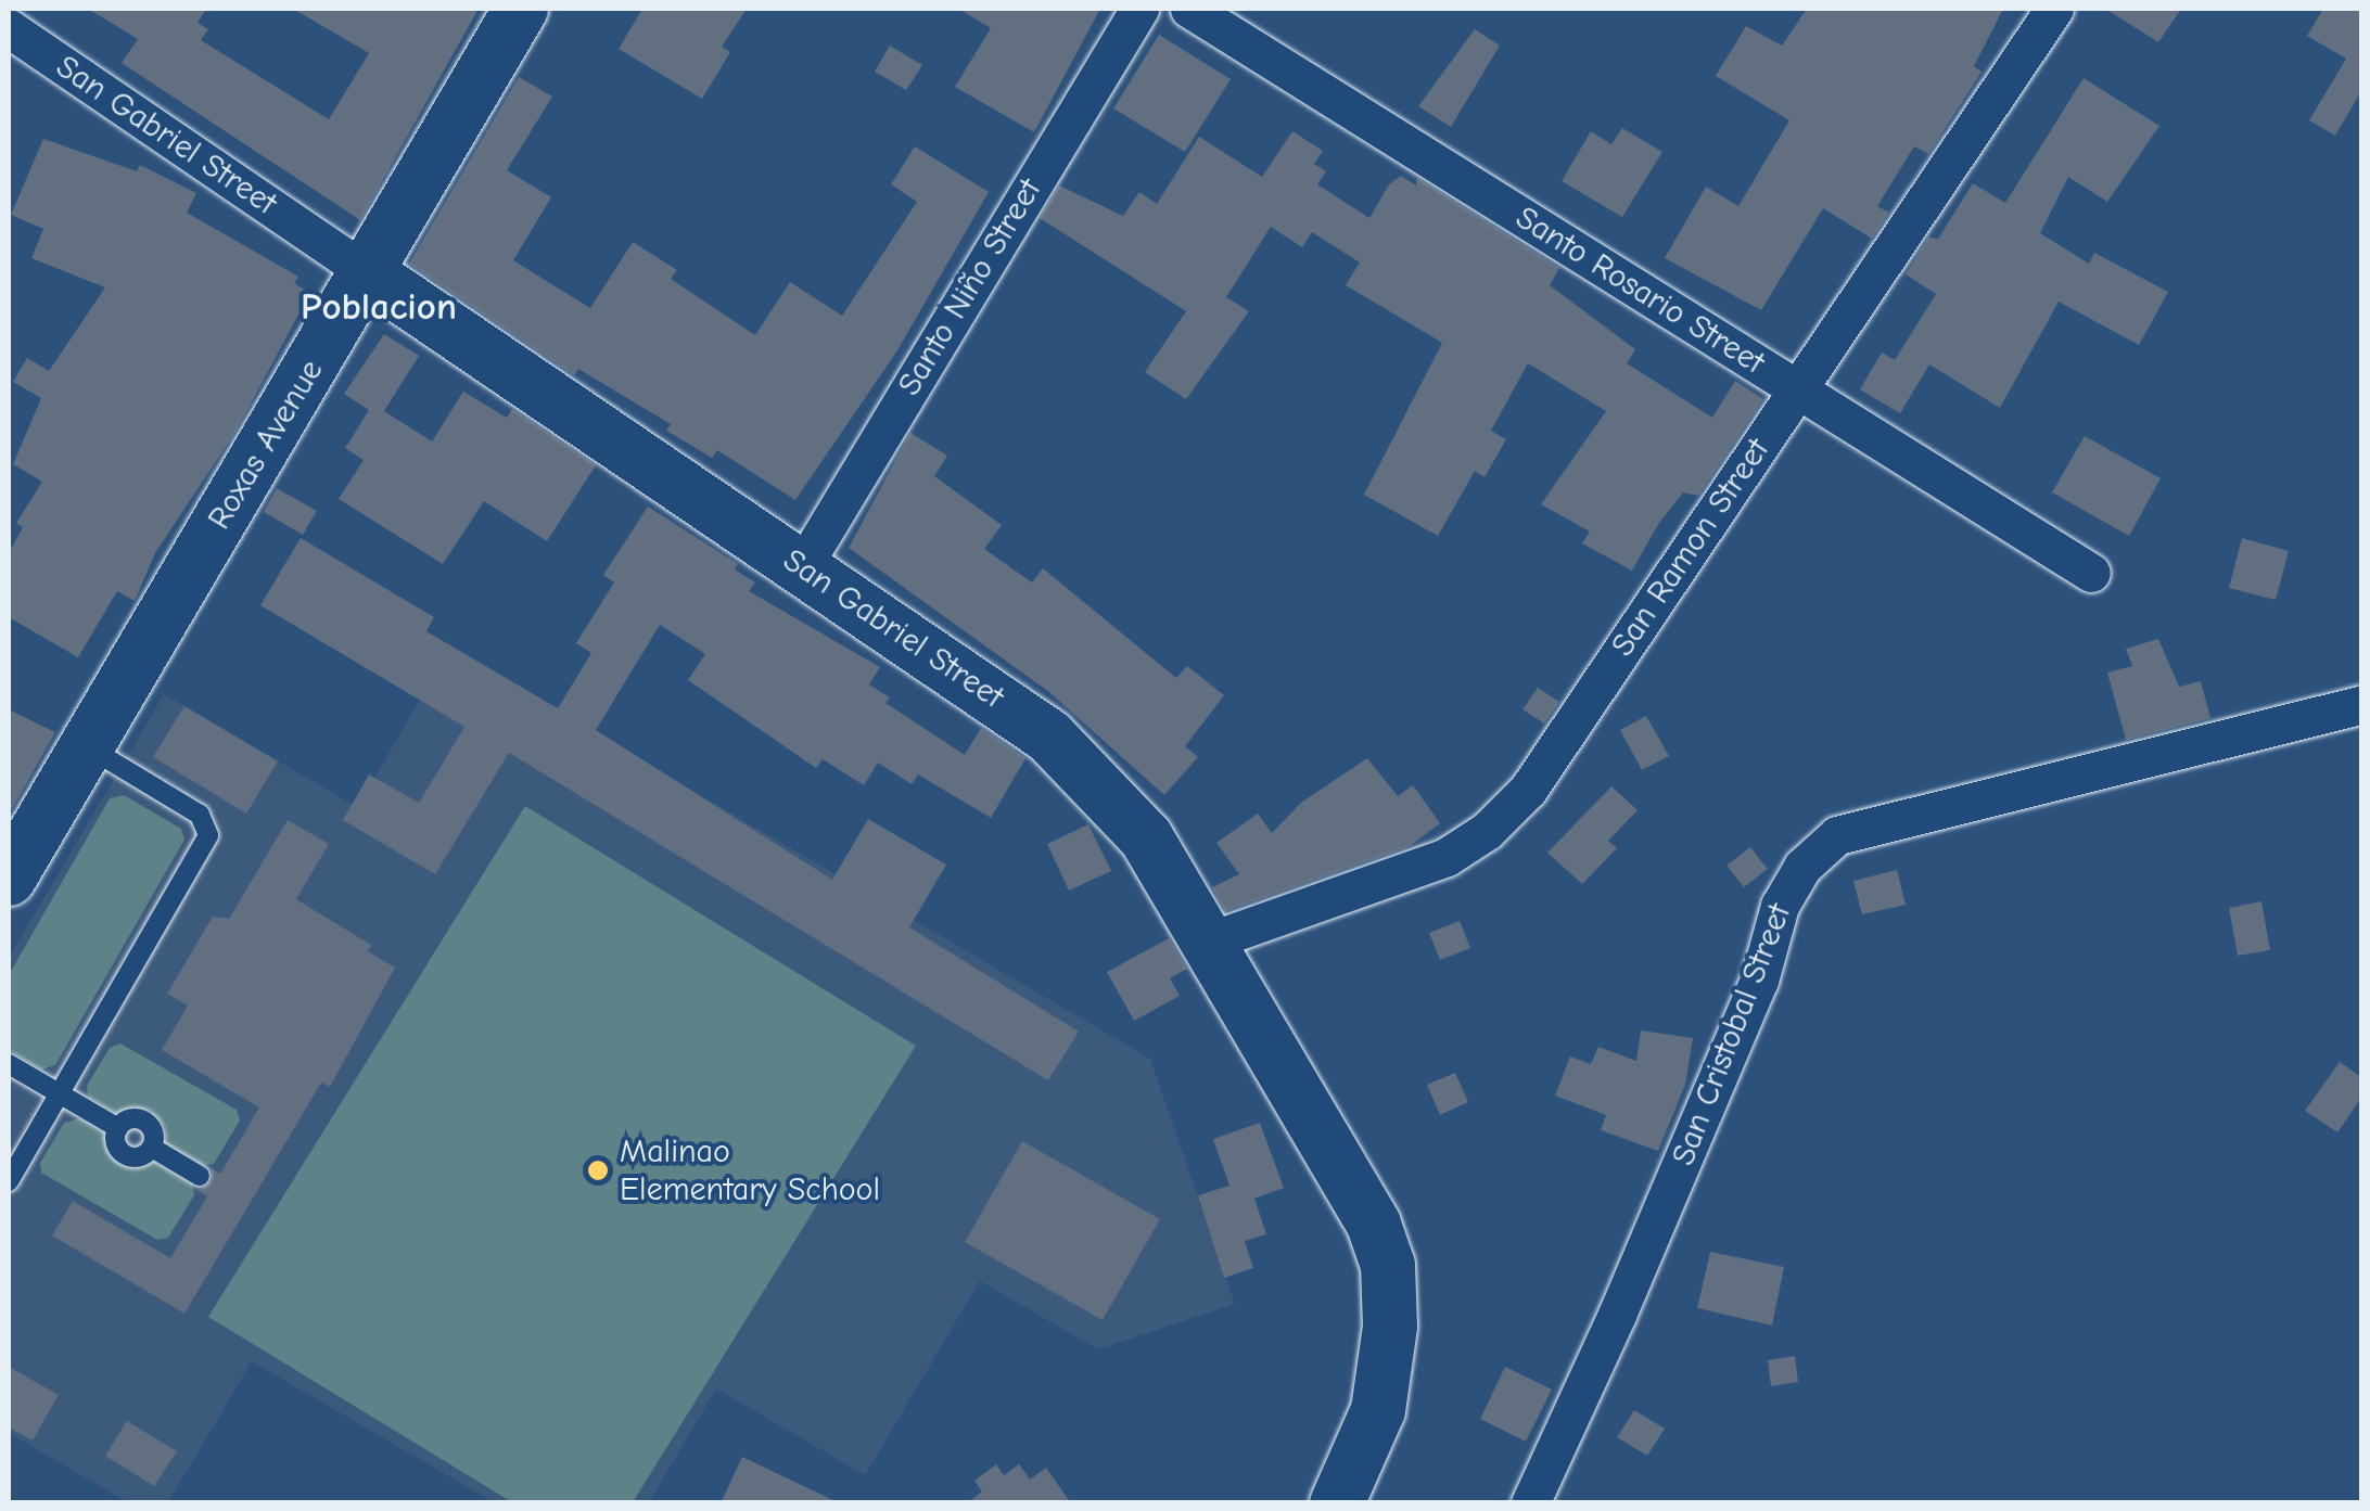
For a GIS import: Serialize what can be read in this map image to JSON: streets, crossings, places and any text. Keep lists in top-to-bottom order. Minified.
{"streets":{"street":["San Gabriel Street","Santo Niño Street","Santo Rosario Street","Roxas Avenue","San Ramon Street","San Cristobal Street"]},"crossings":[["San Gabriel Street","Santo Niño Street"],["San Gabriel Street","Roxas Avenue"],["San Gabriel Street","San Ramon Street"],["Santo Rosario Street","San Ramon Street"]],"districts":["Poblacion"],"places":["Malinao Elementary School"]}
